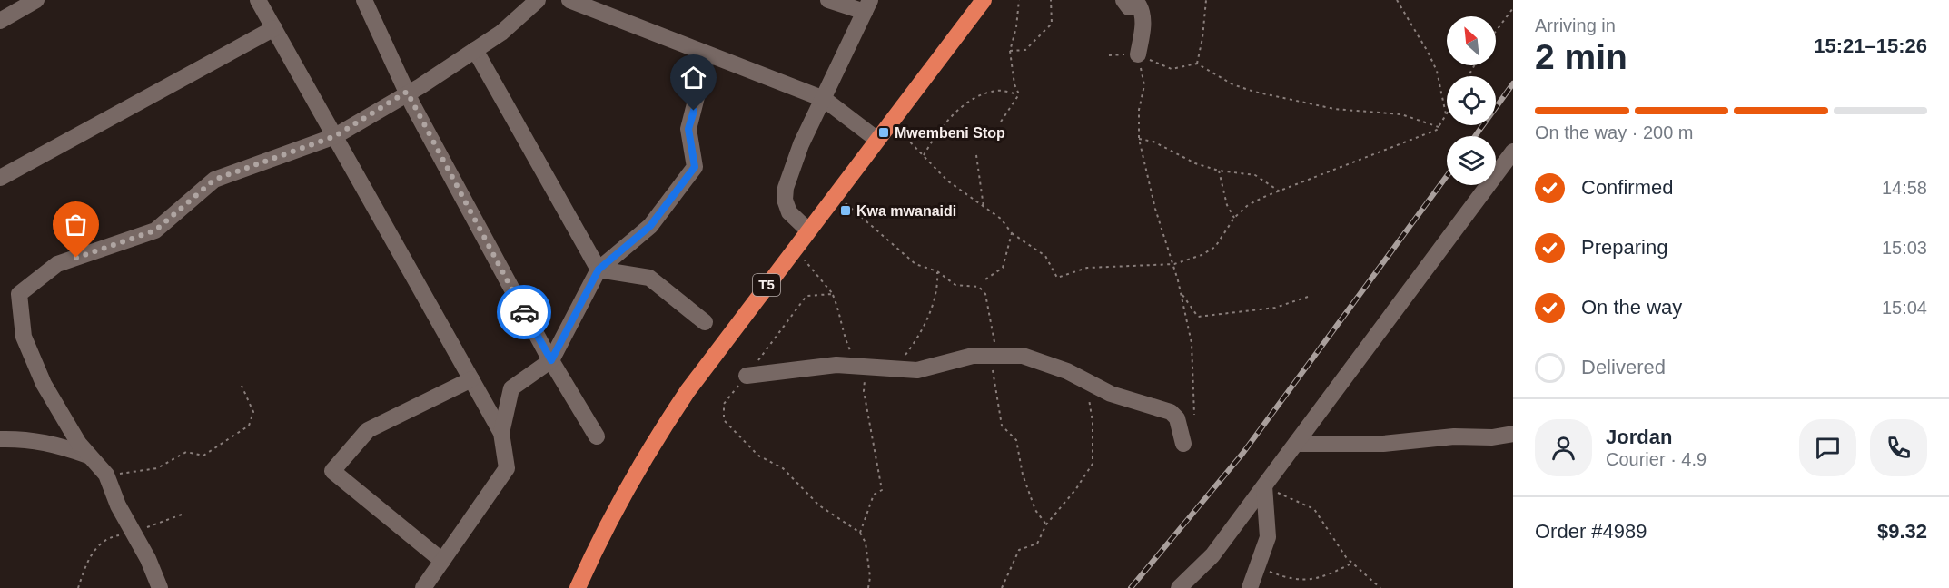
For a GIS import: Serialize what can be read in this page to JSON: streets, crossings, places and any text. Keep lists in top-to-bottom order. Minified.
{"streets":{"highway":["T5"]},"places":{"transit":["Mwembeni Stop","Kwa mwanaidi"]},"north":"top left","page":{"heading":["2 min","Arriving in","15:21–15:26"],"panel":["Jordan","Courier · 4.9","Order #4989","$9.32"],"bar":"On the way · 200 m","list":[["Confirmed","14:58"],["Preparing","15:03"],["On the way","15:04"],"Delivered"]}}
